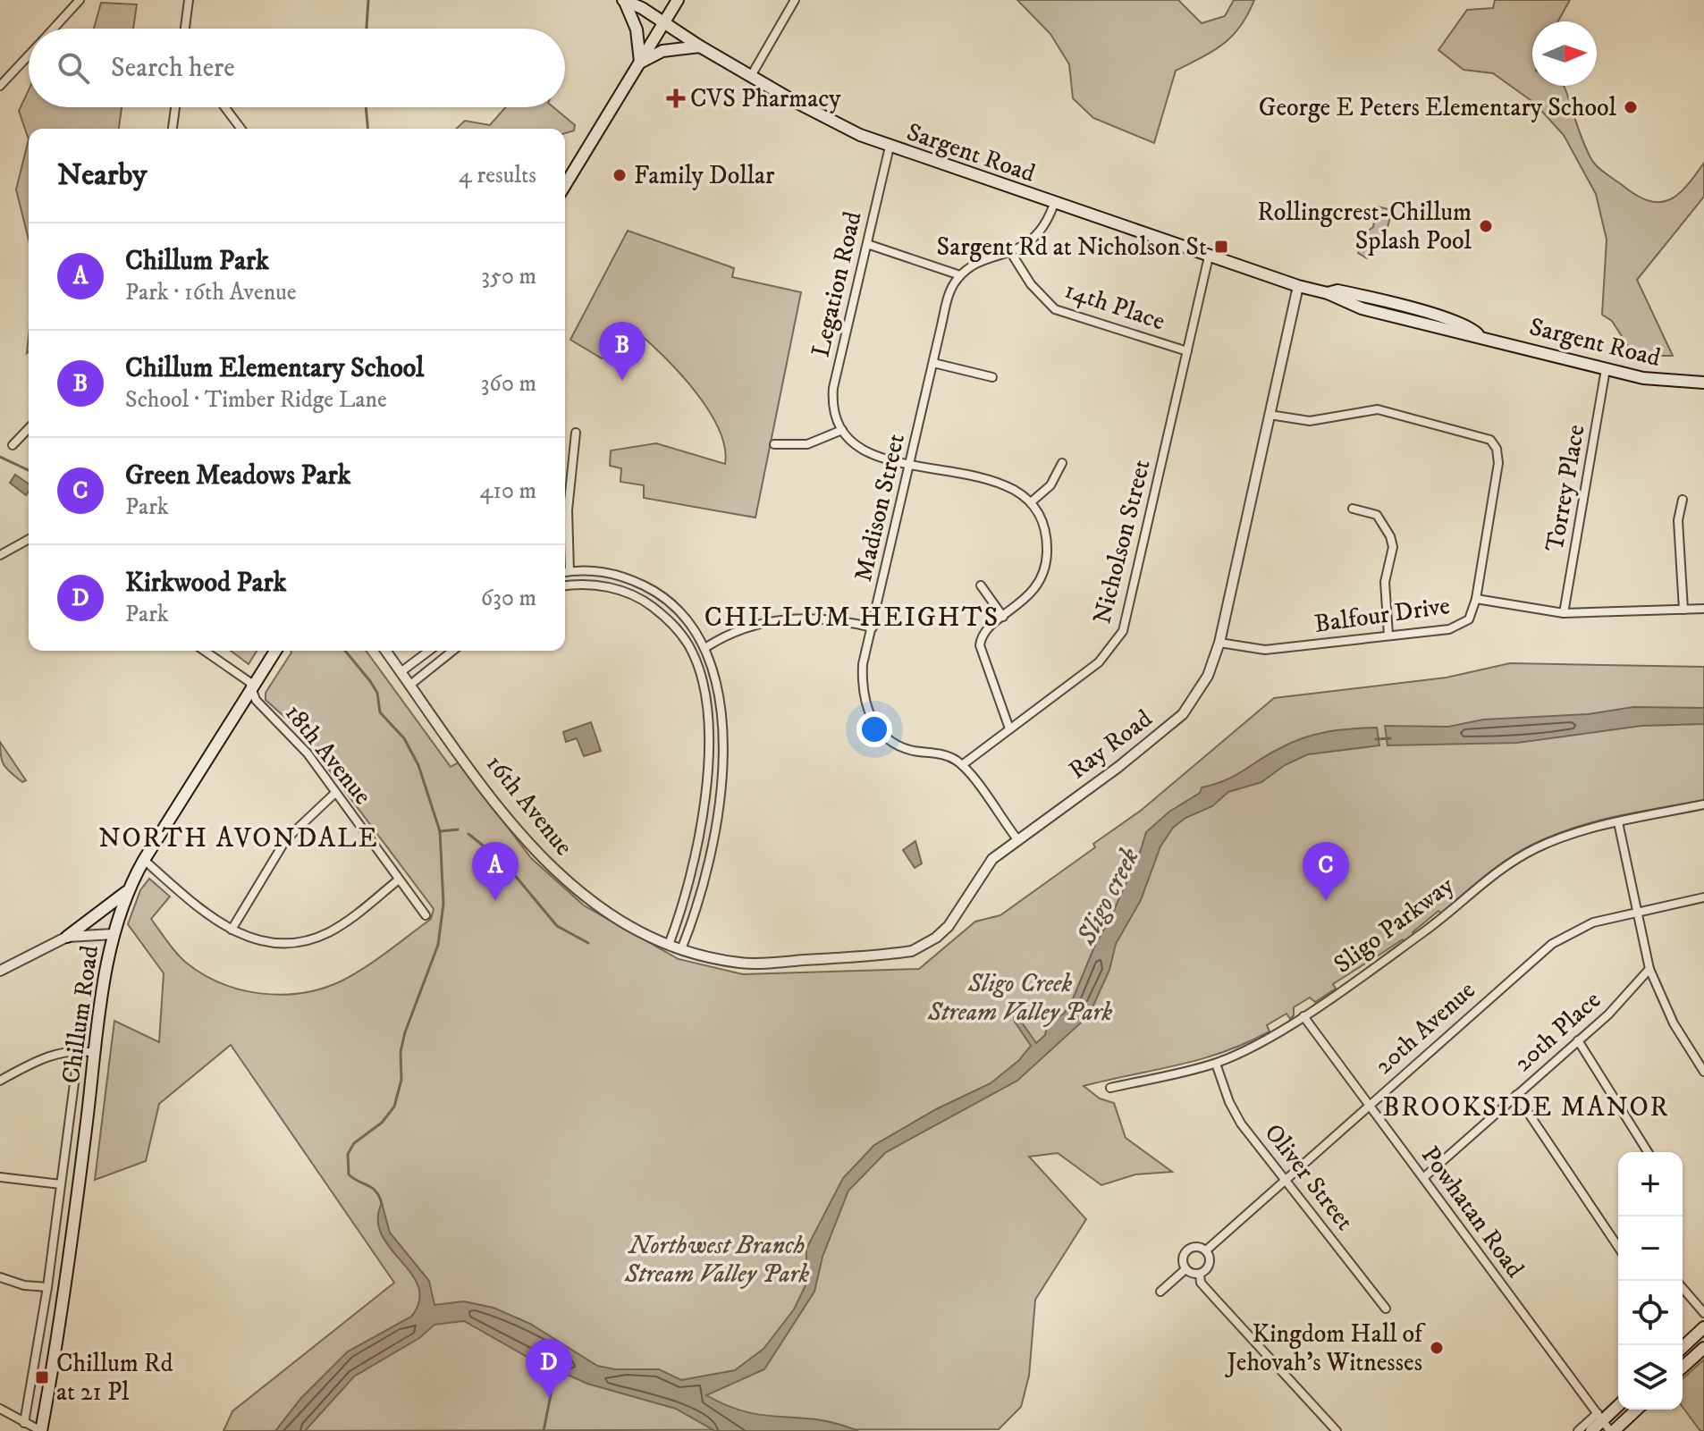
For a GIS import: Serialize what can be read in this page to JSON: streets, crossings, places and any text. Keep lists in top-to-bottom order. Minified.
{"streets":{"main road":["Sargent Road","Chillum Road"],"street":["Legation Road","14th Place","Torrey Place","Madison Street","Nicholson Street","Balfour Drive","Ray Road","18th Avenue","16th Avenue","Sligo Parkway","20th Avenue","20th Place","Oliver Street","Powhatan Road"]},"crossings":[["Sargent Road","Legation Road"],["Sargent Road","Torrey Place"],["Sargent Road","Nicholson Street"],["Sargent Road","Ray Road"],["14th Place","Nicholson Street"],["Torrey Place","Balfour Drive"],["Madison Street","Nicholson Street"],["Balfour Drive","Ray Road"],["Ray Road","16th Avenue"],["18th Avenue","Chillum Road"],["Sligo Parkway","Oliver Street"],["Sligo Parkway","Powhatan Road"],["20th Avenue","Oliver Street"],["20th Avenue","Powhatan Road"],["20th Place","Powhatan Road"]],"districts":["CHILLUM HEIGHTS","NORTH AVONDALE","BROOKSIDE MANOR"],"water":["Sligo creek"],"parks":["Sligo Creek Stream Valley Park","Northwest Branch Stream Valley Park"],"places":{"health":["CVS Pharmacy"],"other":["George E Peters Elementary School","Family Dollar","Rollingcrest-Chillum Splash Pool","Kingdom Hall of Jehovah’s Witnesses"],"transit":["Sargent Rd at Nicholson St","Chillum Rd at 21 Pl"]},"north":"right","page":{"search":"Search here","heading":["Nearby","4 results"],"list":[{"mark":"A","name":"Chillum Park","note":"Park · 16th Avenue","value":"350 m"},{"mark":"B","name":"Chillum Elementary School","note":"School · Timber Ridge Lane","value":"360 m"},{"mark":"C","name":"Green Meadows Park","note":"Park","value":"410 m"},{"mark":"D","name":"Kirkwood Park","note":"Park","value":"630 m"}],"pins":["B","A","C","D"],"map_buttons":["+","−"]}}
